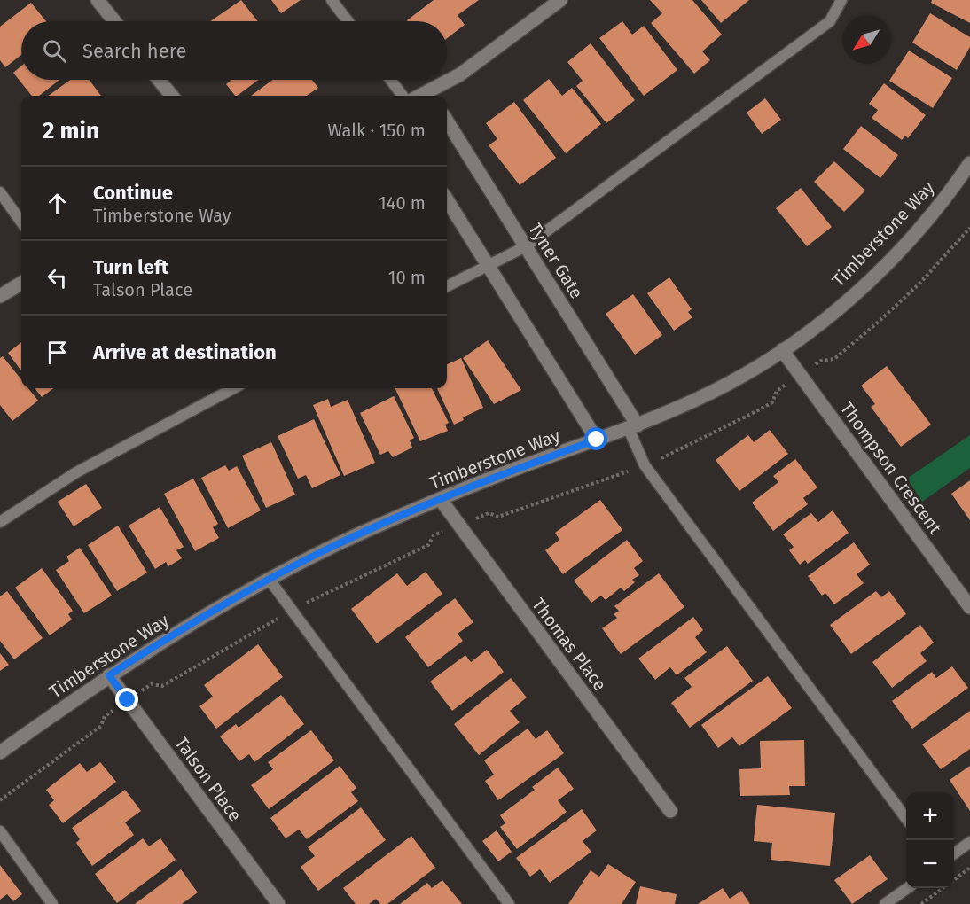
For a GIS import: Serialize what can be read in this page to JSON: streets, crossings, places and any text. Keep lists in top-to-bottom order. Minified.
{"streets":{"street":["Timberstone Way","Tyner Gate","Thompson Crescent","Thomas Place","Talson Place"]},"crossings":[["Timberstone Way","Tyner Gate"],["Timberstone Way","Thompson Crescent"],["Timberstone Way","Thomas Place"],["Timberstone Way","Talson Place"]],"north":"bottom left","page":{"search":"Search here","heading":["2 min","Walk · 150 m"],"list":[["Continue","Timberstone Way","140 m"],["Turn left","Talson Place","10 m"],"Arrive at destination"],"map_buttons":["+","−"]}}
